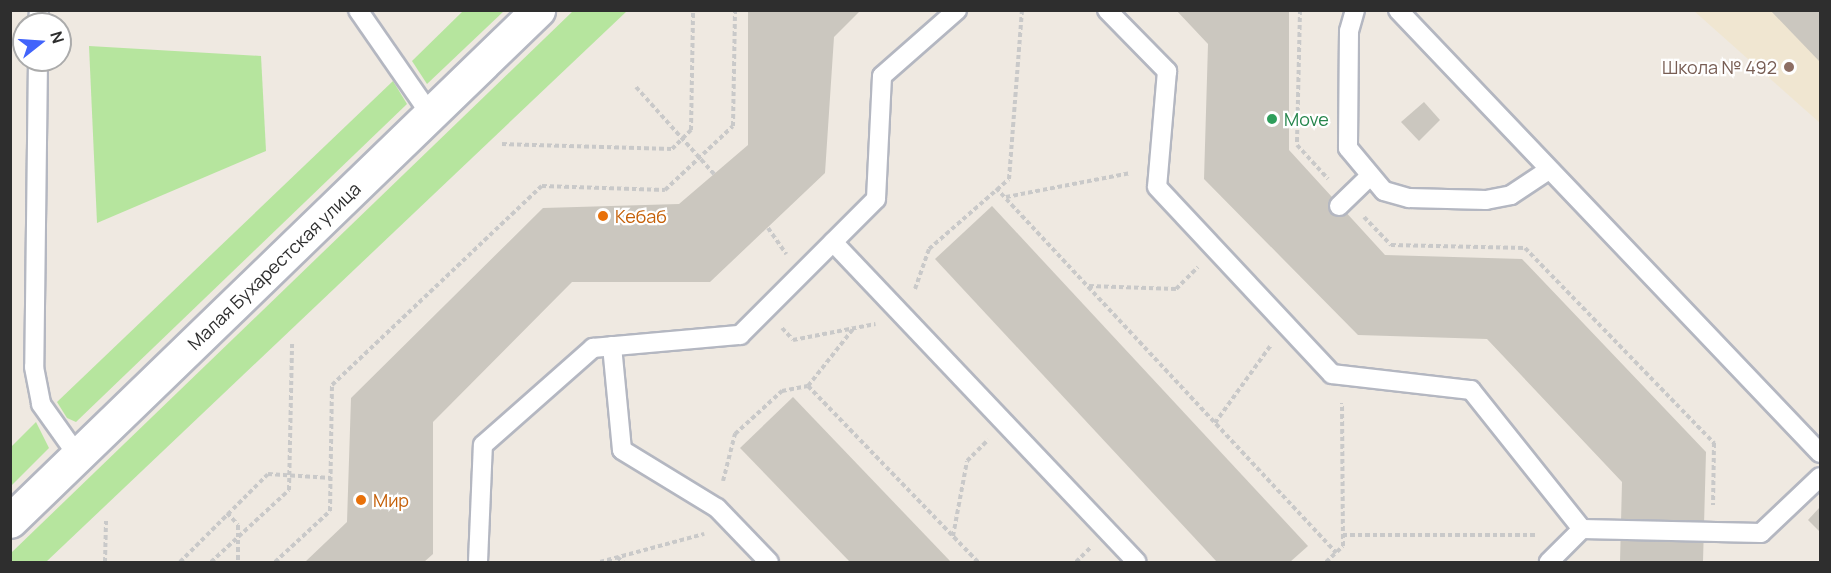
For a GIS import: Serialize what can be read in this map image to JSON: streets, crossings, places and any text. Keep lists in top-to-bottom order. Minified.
{"streets":{"street":["Малая Бухарестская улица"]},"places":["Школа № 492","Move","Кебаб","Мир"],"north":"right"}
